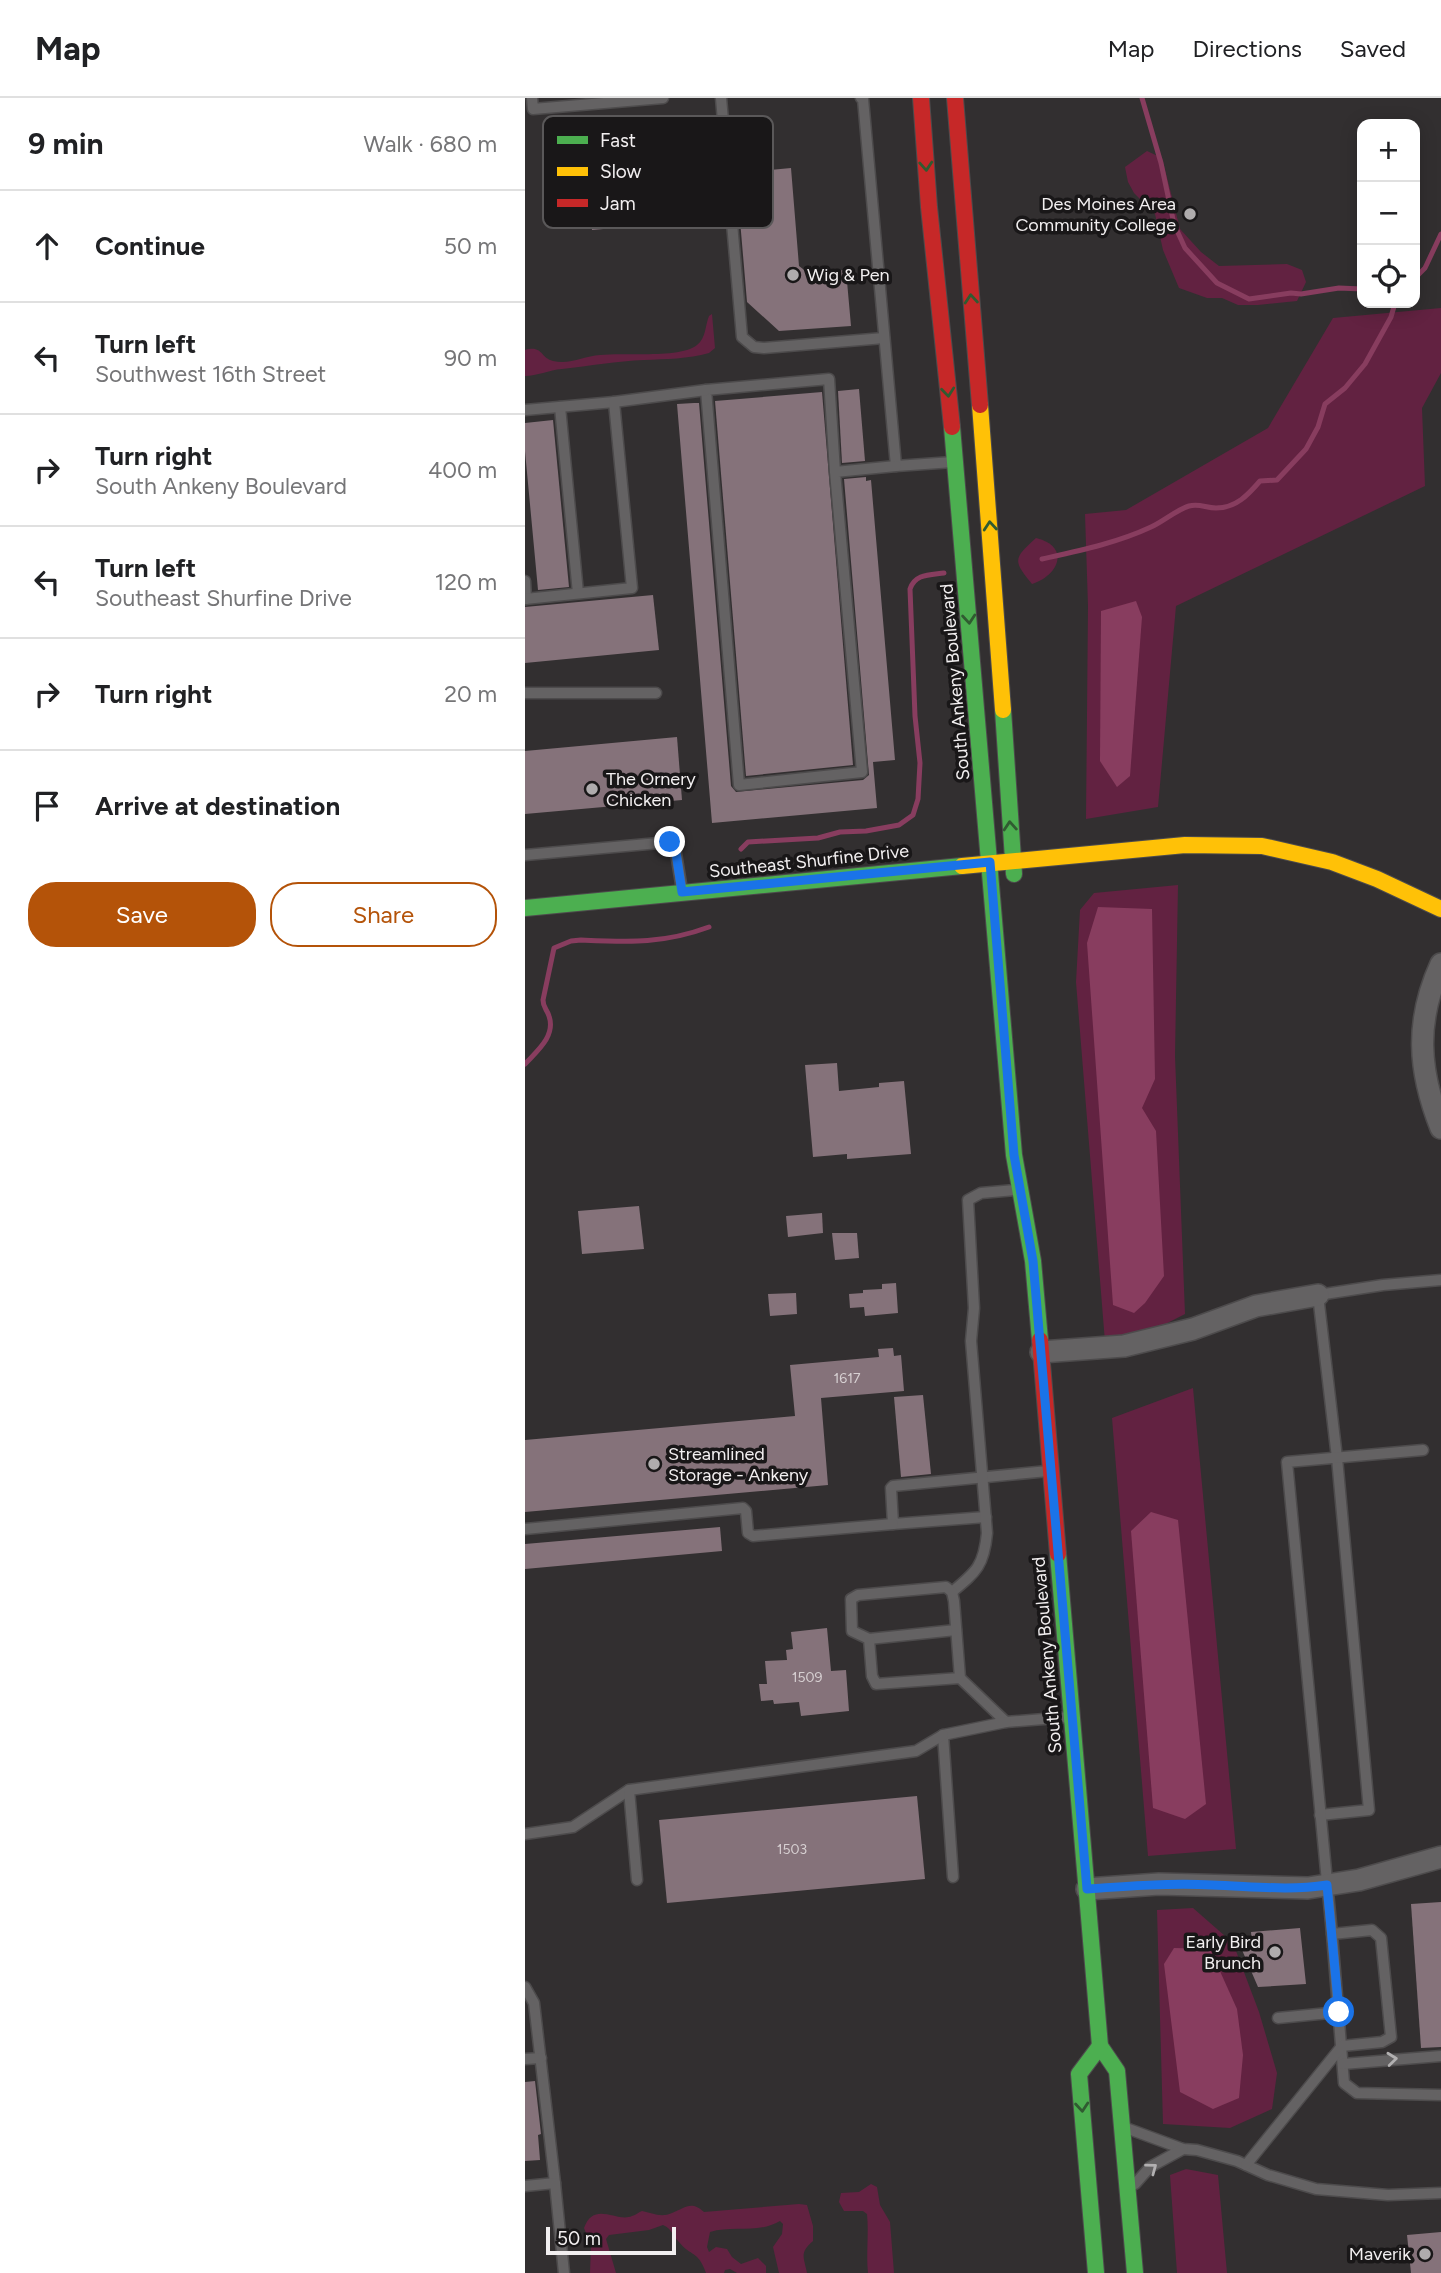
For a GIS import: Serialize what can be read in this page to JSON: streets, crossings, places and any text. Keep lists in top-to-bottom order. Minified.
{"streets":{"main road":["South Ankeny Boulevard","Southeast Shurfine Drive"]},"crossings":[["South Ankeny Boulevard","Southeast Shurfine Drive"]],"places":["Des Moines Area Community College","Wig & Pen","The Ornery Chicken","Streamlined Storage - Ankeny","Early Bird Brunch","Maverik"],"house_numbers":["1617","1509","1503"],"legend":["Fast","Slow","Jam"],"scale_bar":"50 m","page":{"header":"Map","nav":["Map","Directions","Saved"],"heading":["9 min","Walk · 680 m"],"map_buttons":["+","−"],"list":[["Continue","50 m"],["Turn left","Southwest 16th Street","90 m"],["Turn right","South Ankeny Boulevard","400 m"],["Turn left","Southeast Shurfine Drive","120 m"],["Turn right","20 m"],"Arrive at destination"],"buttons":["Save","Share"],"scale":"50 m"}}
